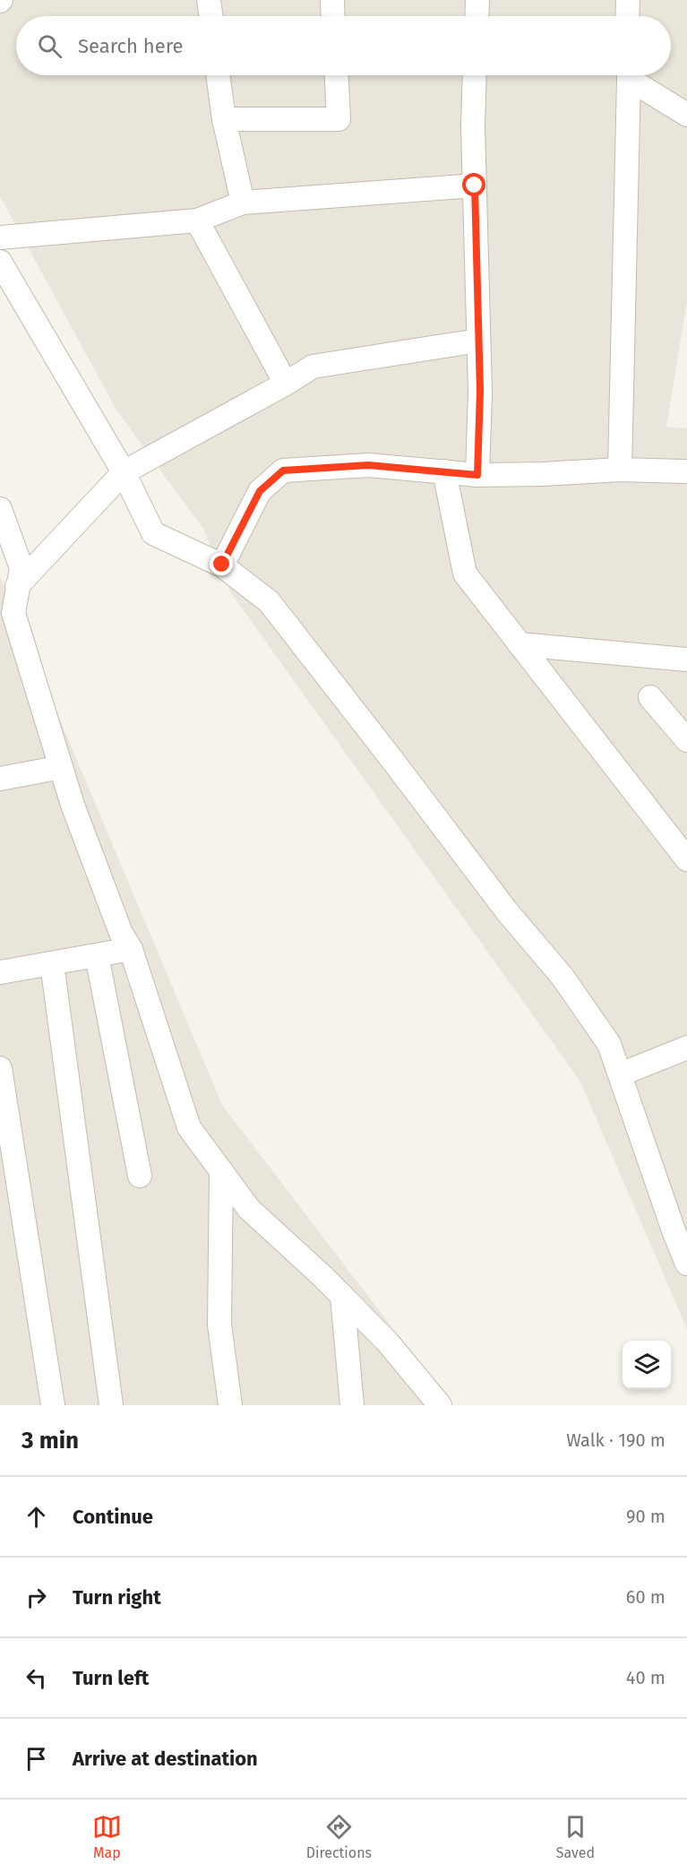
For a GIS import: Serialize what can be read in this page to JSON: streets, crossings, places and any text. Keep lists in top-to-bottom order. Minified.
{"page":{"search":"Search here","heading":["3 min","Walk · 190 m"],"list":[["Continue","90 m"],["Turn right","60 m"],["Turn left","40 m"],"Arrive at destination"],"nav":["Map","Directions","Saved"]}}
